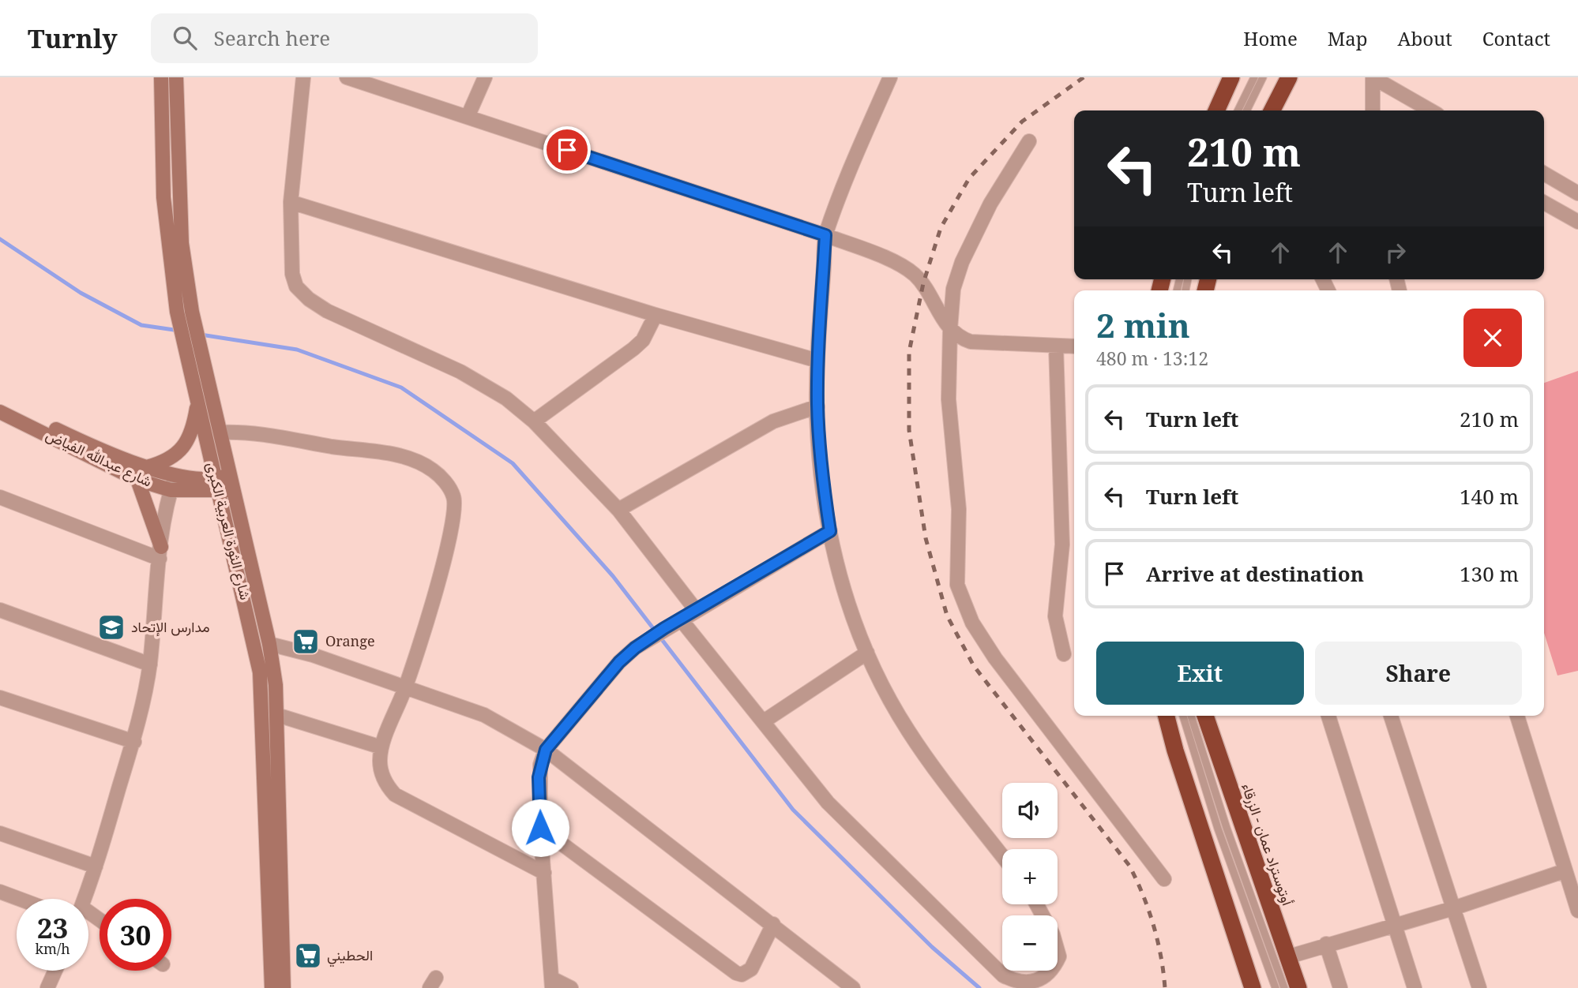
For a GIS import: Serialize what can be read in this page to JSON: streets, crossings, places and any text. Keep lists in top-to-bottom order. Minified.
{"streets":{"highway":["أوتوستراد عمان - الزرقاء"],"main road":["شارع عبدالله الفياض","شارع الثورة العربية الكبرى"]},"crossings":[["شارع عبدالله الفياض","شارع الثورة العربية الكبرى"]],"places":{"school or university":["مدارس الإتحاد"],"supermarket":["Orange","الحطيني"]},"page":{"header":"Turnly","search":"Search here","nav":["Home","Map","About","Contact"],"turn":["210 m","Turn left"],"heading":["2 min","480 m · 13:12"],"list":[{"name":"Turn left","value":"210 m"},{"name":"Turn left","value":"140 m"},{"name":"Arrive at destination","value":"130 m"}],"buttons":["Exit","Share"],"map_buttons":["+","−"],"speed":"23 km/h","limit":"30"}}
